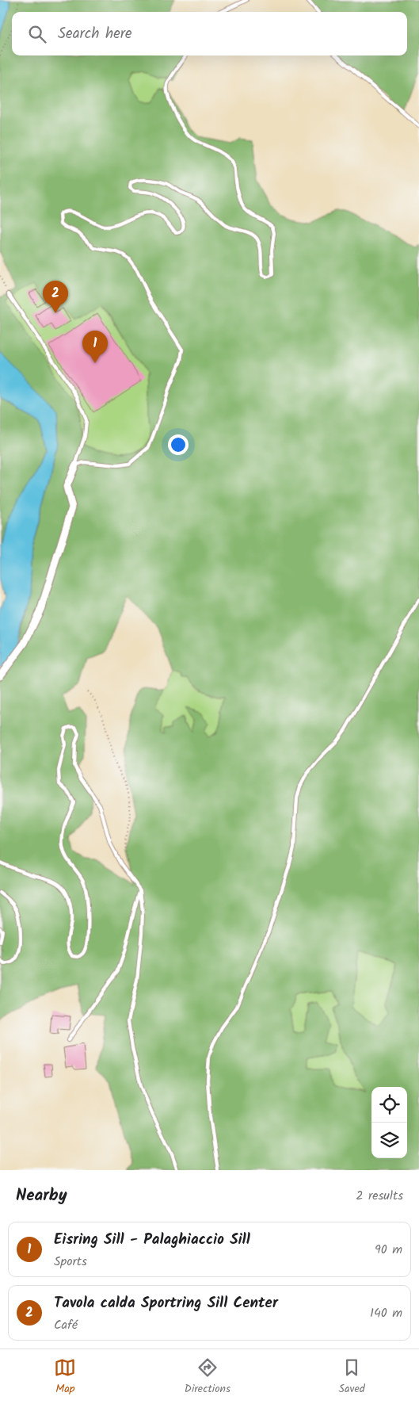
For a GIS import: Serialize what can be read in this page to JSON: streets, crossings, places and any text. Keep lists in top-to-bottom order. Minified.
{"page":{"search":"Search here","pins":["2","1"],"heading":["Nearby","2 results"],"list":[{"mark":"1","name":"Eisring Sill - Palaghiaccio Sill","note":"Sports","value":"90 m"},{"mark":"2","name":"Tavola calda Sportring Sill Center","note":"Café","value":"140 m"}],"nav":["Map","Directions","Saved"]}}
